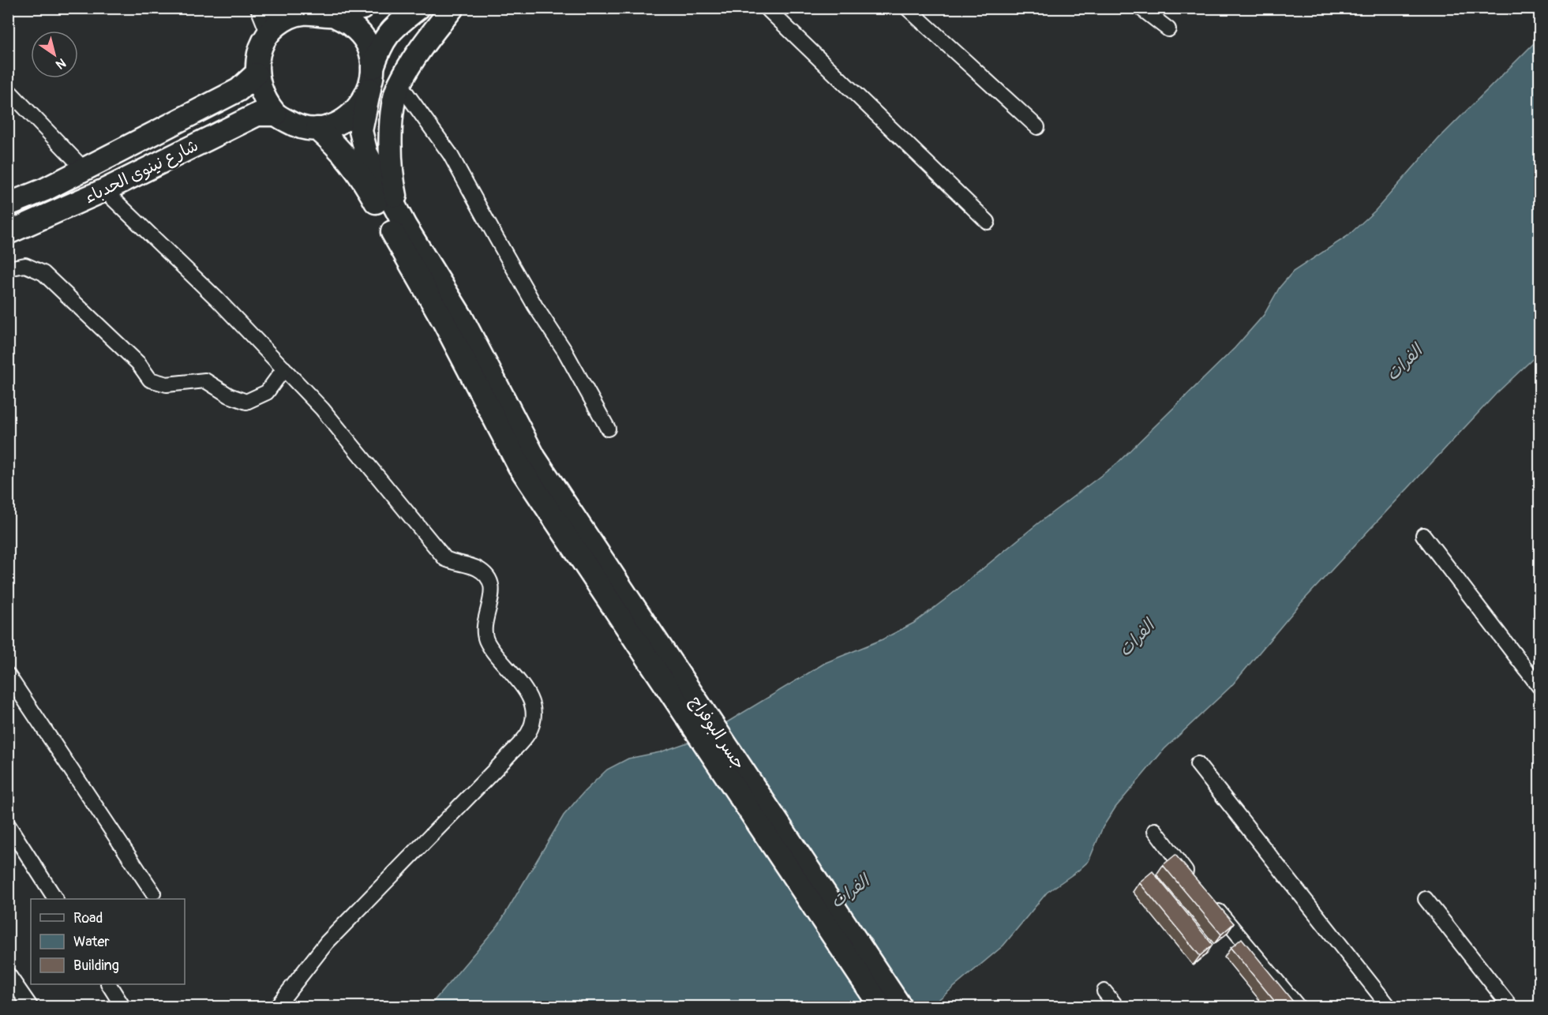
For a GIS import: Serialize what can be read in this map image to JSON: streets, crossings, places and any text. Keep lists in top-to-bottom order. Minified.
{"streets":{"main road":["شارع نينوى الحدباء","جسر البوفراج"]},"water":["الفرات"],"legend":["Road","Water","Building"],"north":"bottom right"}
